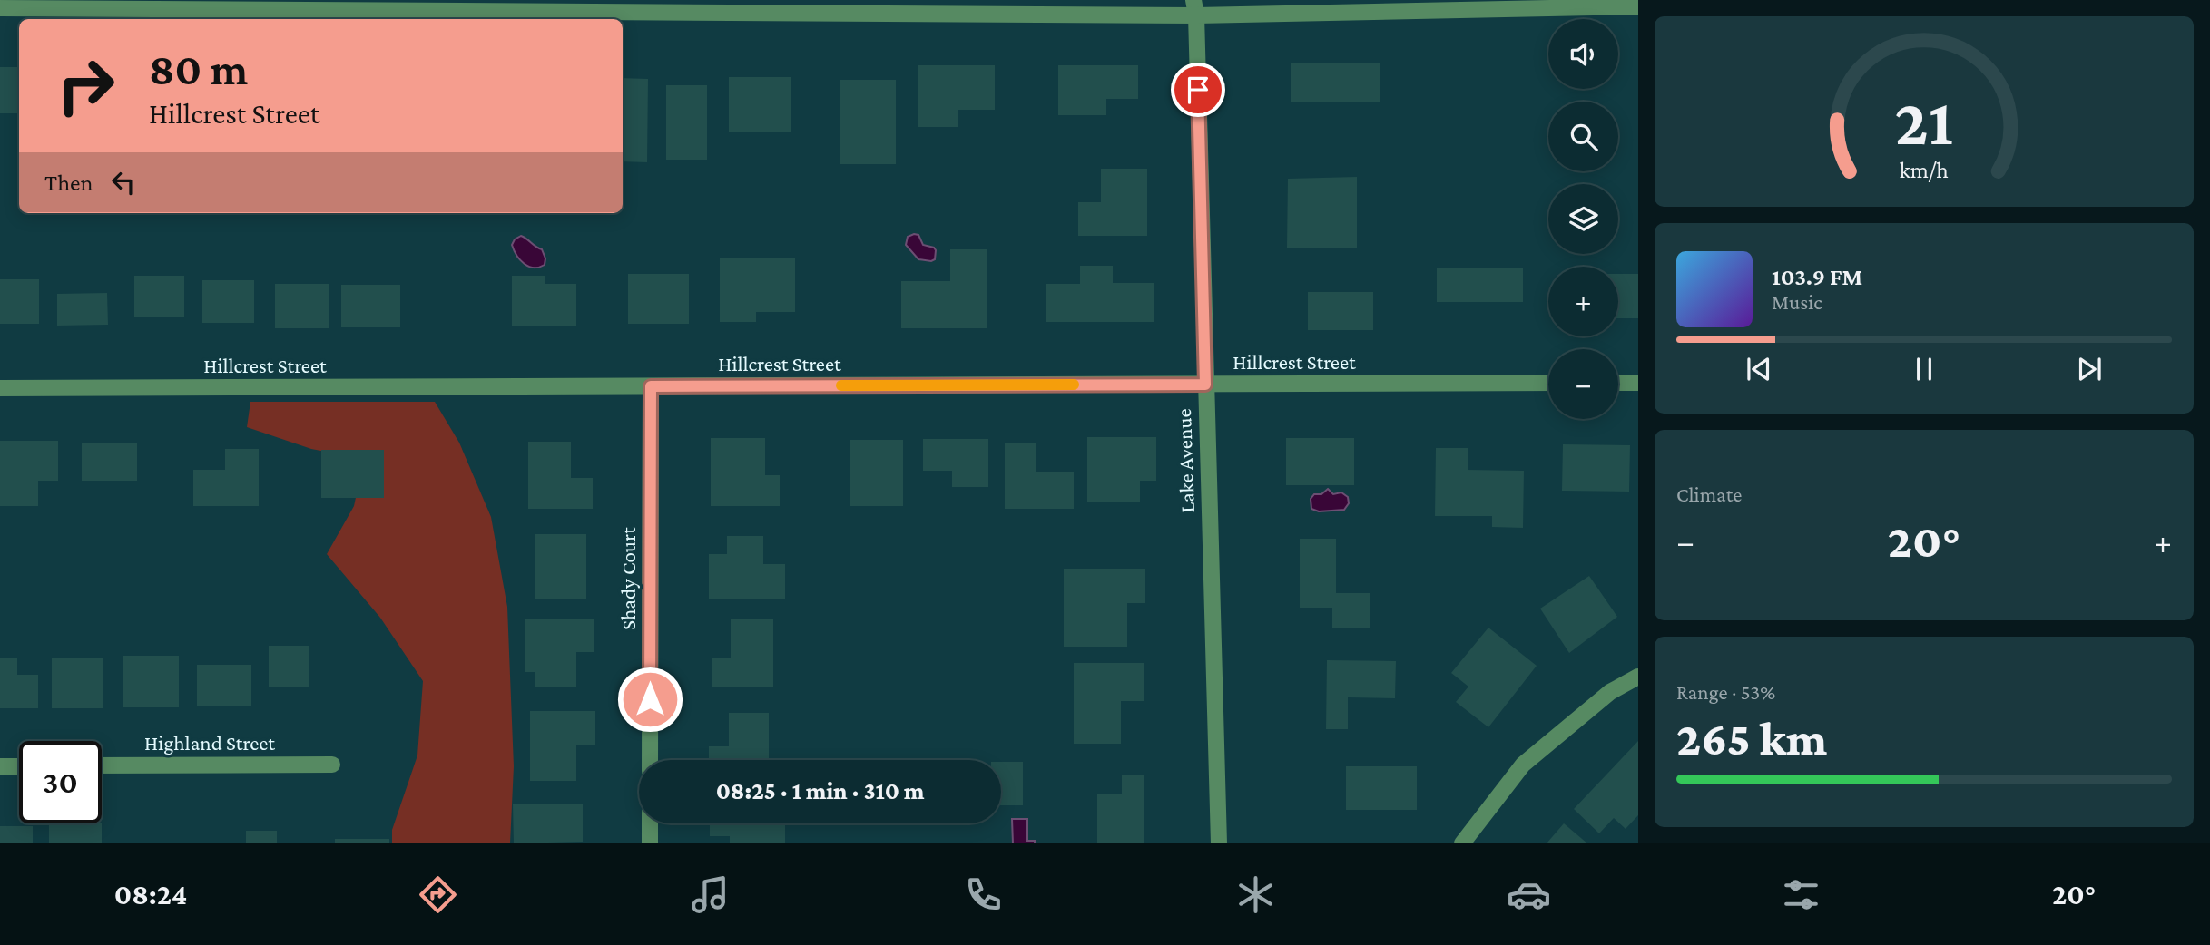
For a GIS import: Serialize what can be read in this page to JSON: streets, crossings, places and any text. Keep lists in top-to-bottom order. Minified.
{"streets":{"street":["Hillcrest Street","Lake Avenue","Shady Court","Highland Street"]},"crossings":[["Hillcrest Street","Lake Avenue"],["Hillcrest Street","Shady Court"]],"page":{"map_buttons":["+","−"],"turn":["80 m","Hillcrest Street"],"then":"Then","song":["103.9 FM","Music"],"tile":["Climate",["Range · 53%","265 km"]],"heat":["−","20°","+"],"limit":"30","trip":"08:25 · 1 min · 310 m","tabs":["08:24","20°"],"gauge":["21","km/h"]}}
